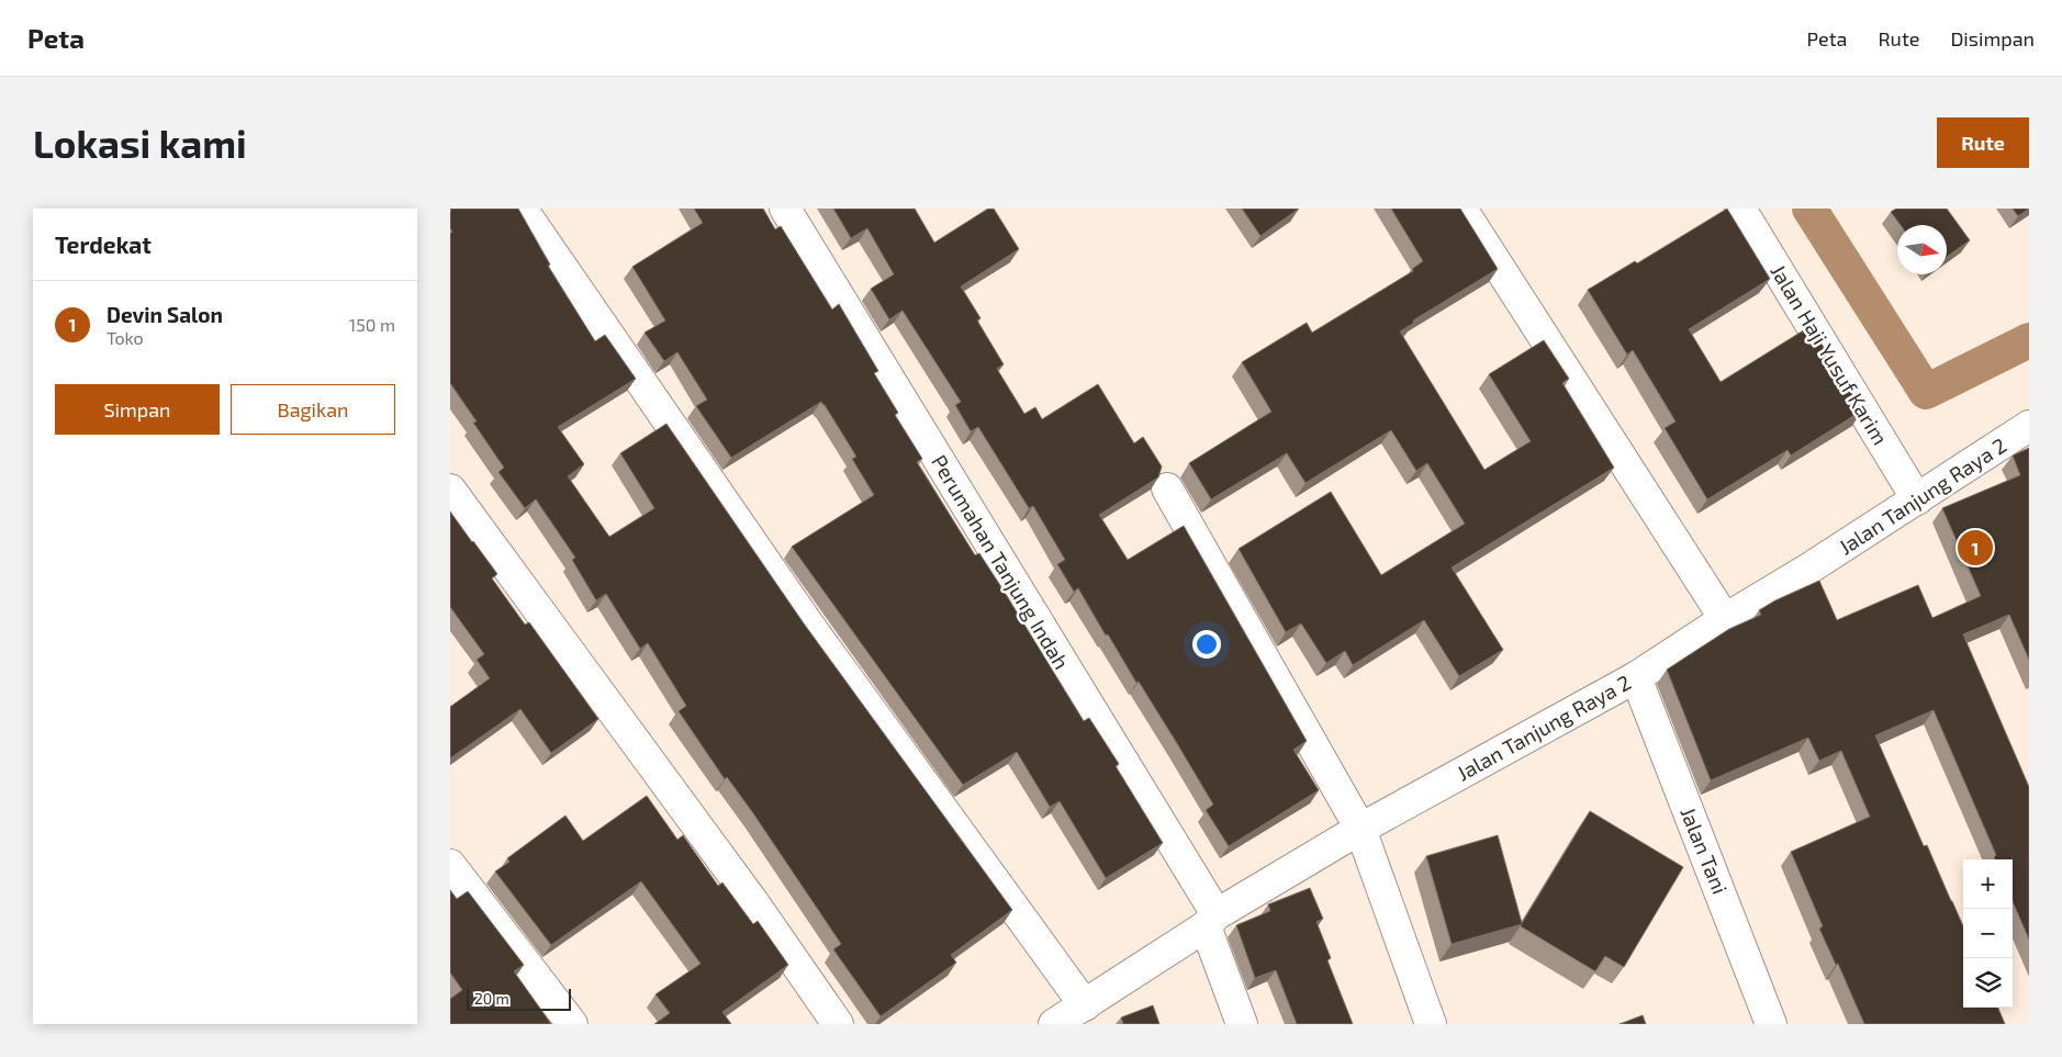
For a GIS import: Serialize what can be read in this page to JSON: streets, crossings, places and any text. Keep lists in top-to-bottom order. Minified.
{"streets":{"street":["Jalan Haji Yusuf Karim","Jalan Tanjung Raya 2","Perumahan Tanjung Indah","Jalan Tani"]},"crossings":[["Jalan Haji Yusuf Karim","Jalan Tanjung Raya 2"],["Jalan Tanjung Raya 2","Perumahan Tanjung Indah"],["Jalan Tanjung Raya 2","Jalan Tani"]],"scale_bar":"20 m","north":"right","page":{"header":"Peta","nav":["Peta","Rute","Disimpan"],"buttons":["Rute",["Simpan","Bagikan"]],"title":"Lokasi kami","heading":"Terdekat","list":[{"mark":"1","name":"Devin Salon","note":"Toko","value":"150 m"}],"pins":"1","map_buttons":["+","−"],"scale":"20 m"}}
